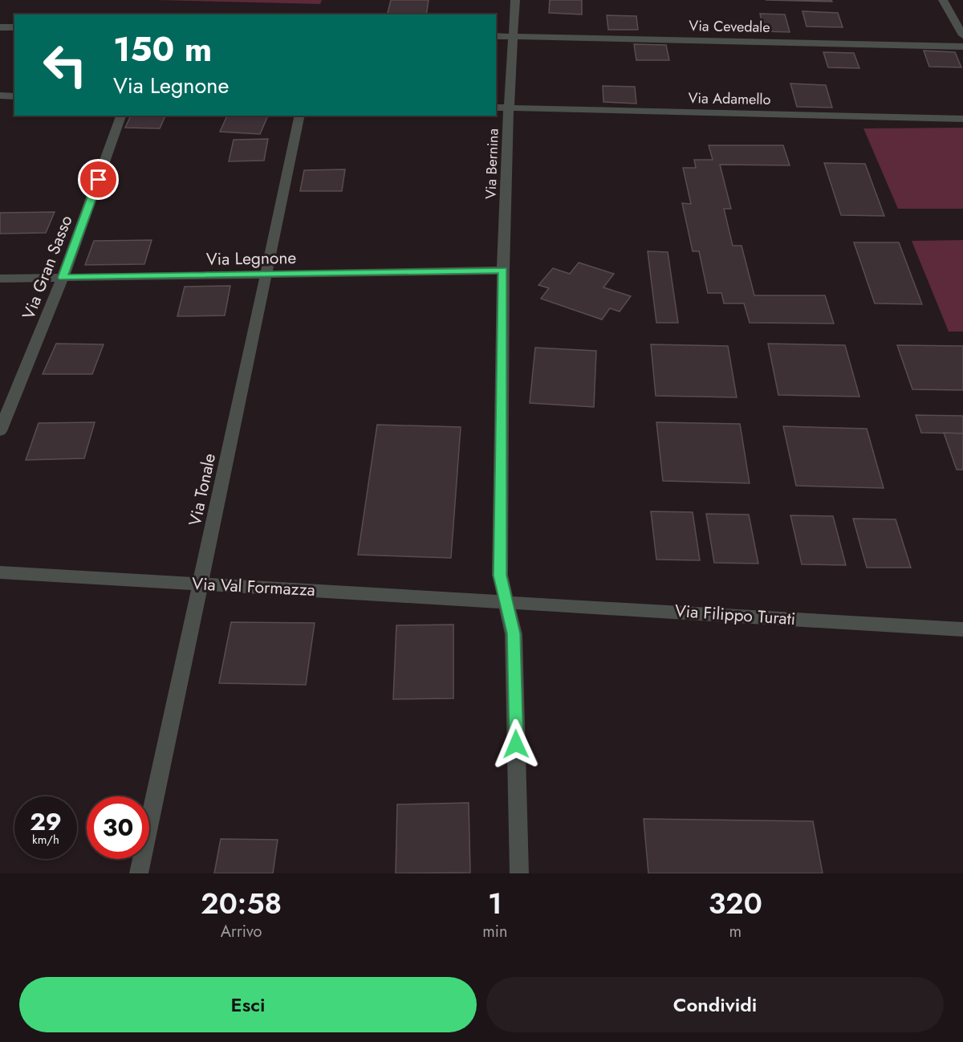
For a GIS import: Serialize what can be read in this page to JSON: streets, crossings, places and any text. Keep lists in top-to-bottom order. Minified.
{"streets":{"street":["Via Cevedale","Via Adamello","Via Bernina","Via Legnone","Via Gran Sasso","Via Tonale","Via Val Formazza","Via Filippo Turati"]},"crossings":[["Via Cevedale","Via Bernina"],["Via Adamello","Via Bernina"],["Via Bernina","Via Legnone"],["Via Bernina","Via Val Formazza"],["Via Bernina","Via Filippo Turati"],["Via Legnone","Via Gran Sasso"],["Via Legnone","Via Tonale"],["Via Tonale","Via Val Formazza"],["Via Val Formazza","Via Filippo Turati"]],"page":{"turn":["150 m","Via Legnone"],"speed":"29 km/h","limit":"30","eta":["20:58","Arrivo","1","min","320","m"],"buttons":["Esci","Condividi"]}}
